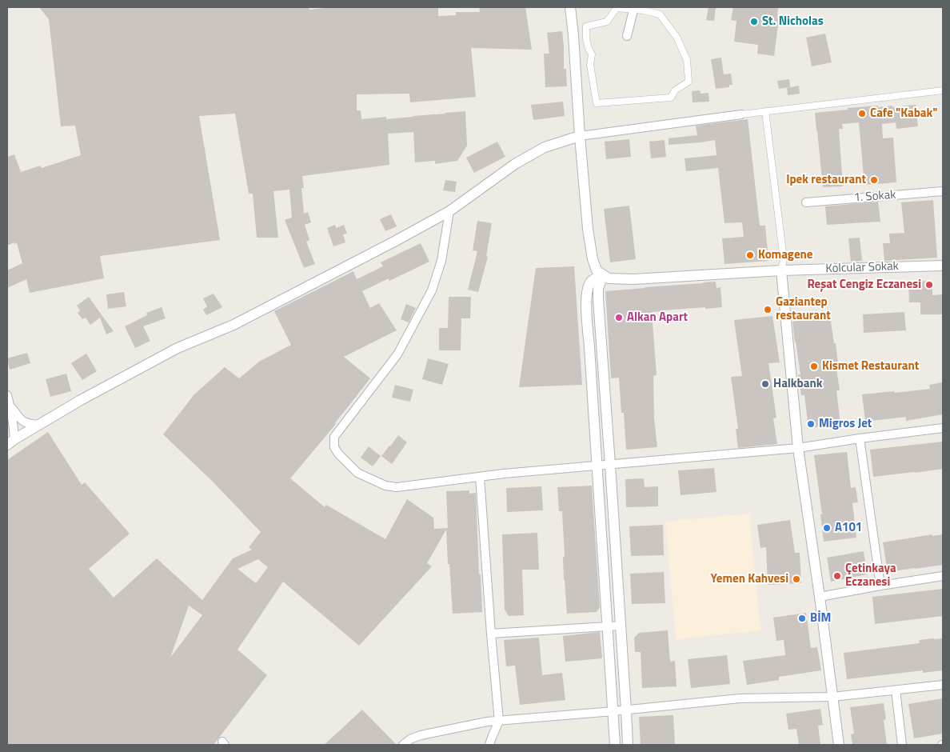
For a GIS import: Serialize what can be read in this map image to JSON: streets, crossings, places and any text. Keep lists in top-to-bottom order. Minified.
{"streets":{"street":["1. Sokak","Kolcular Sokak"]},"places":["St. Nicholas","Cafe \"Kabak\"","Ipek restaurant","Komagene","Reşat Cengiz Eczanesi","Gaziantep restaurant","Alkan Apart","Kismet Restaurant","Halkbank","Migros Jet","A101","Çetinkaya Eczanesi","Yemen Kahvesi","BİM"]}
